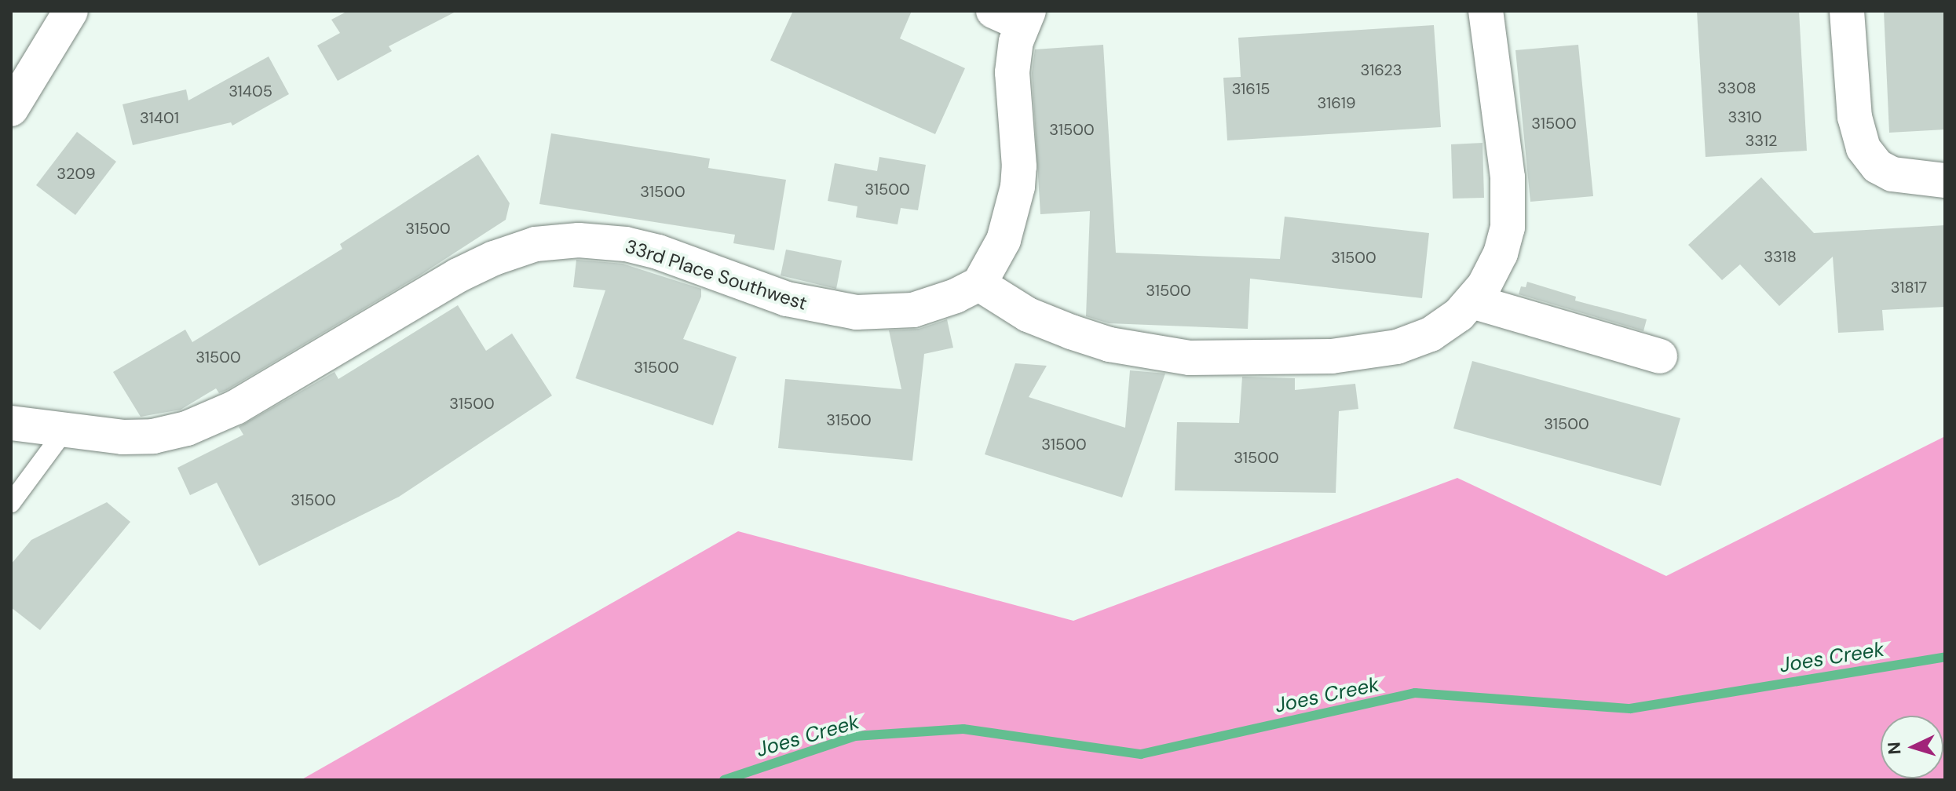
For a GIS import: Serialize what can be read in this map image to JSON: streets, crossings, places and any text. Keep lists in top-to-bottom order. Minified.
{"streets":{"street":["33rd Place Southwest"]},"water":["Joes Creek"],"house_numbers":["31623","3308","31615","31405","31619","3310","31401","31500","31500","3312","3209","31500","31500","31500","3318","31500","31817","31500","31500","31500","31500","31500","31500","31500","31500","31500"],"north":"left"}
